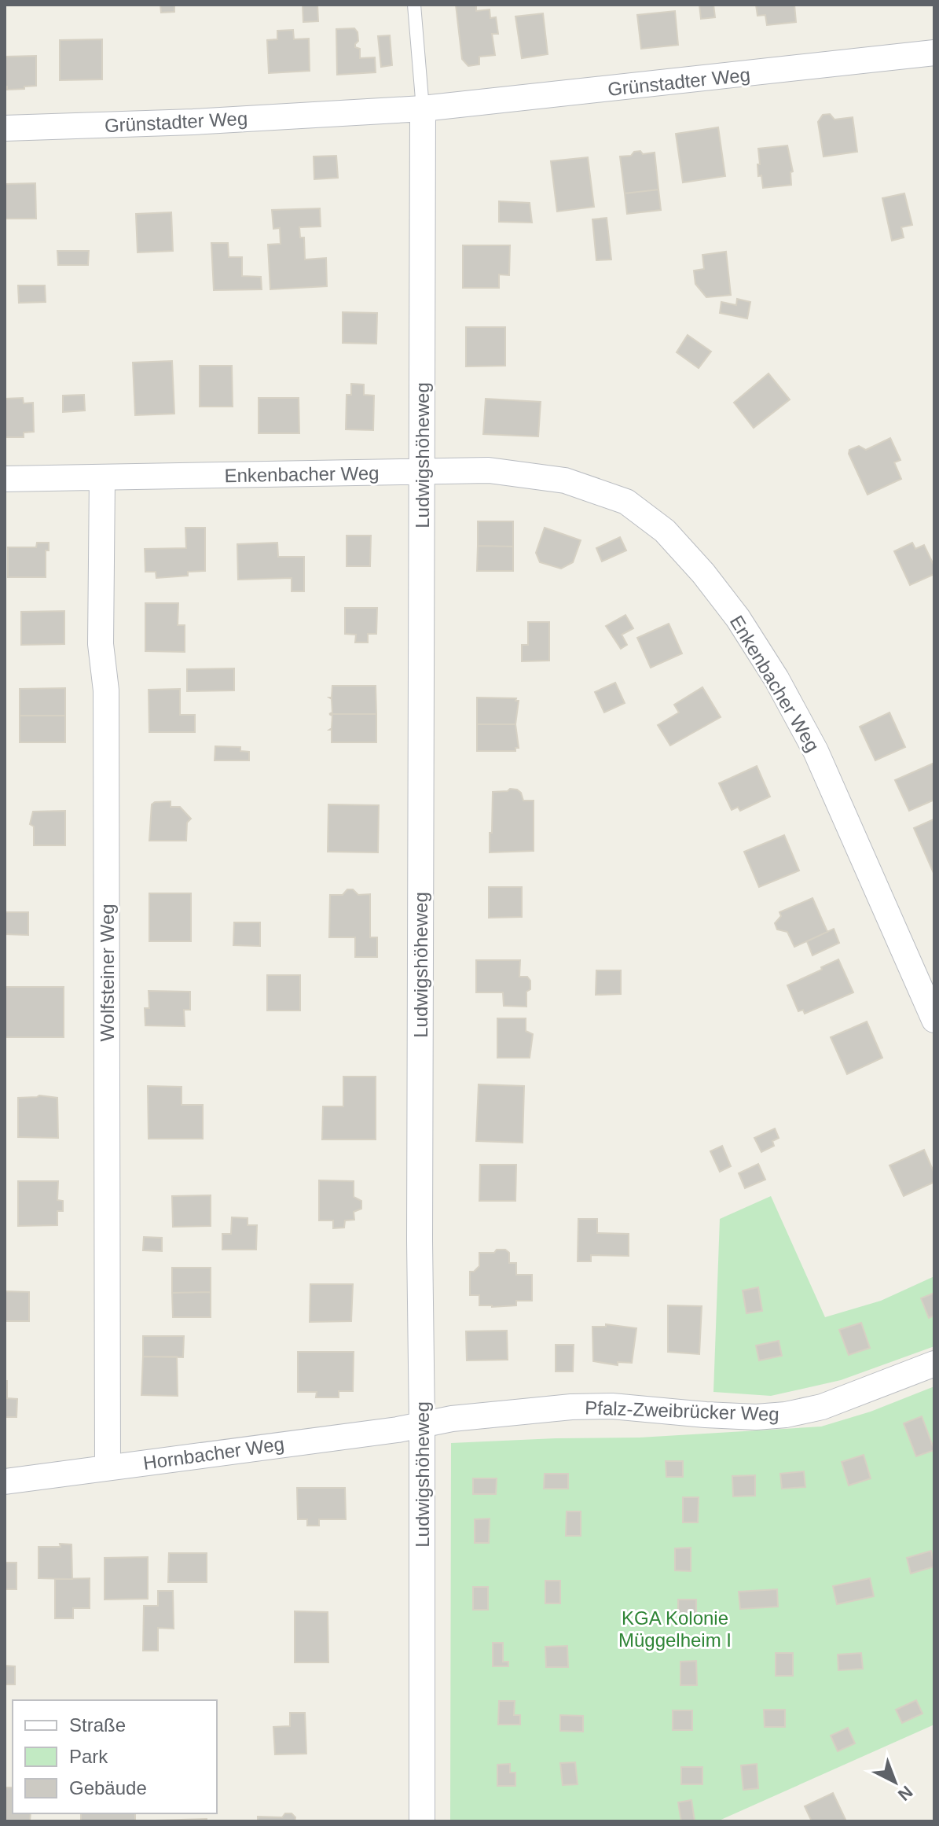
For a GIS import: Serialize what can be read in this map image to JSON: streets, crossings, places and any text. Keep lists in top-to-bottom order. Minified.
{"streets":{"street":["Grünstadter Weg","Ludwigshöheweg","Enkenbacher Weg","Wolfsteiner Weg","Pfalz-Zweibrücker Weg","Hornbacher Weg"]},"crossings":[["Grünstadter Weg","Ludwigshöheweg"],["Ludwigshöheweg","Enkenbacher Weg"],["Ludwigshöheweg","Pfalz-Zweibrücker Weg"],["Ludwigshöheweg","Hornbacher Weg"],["Enkenbacher Weg","Wolfsteiner Weg"],["Wolfsteiner Weg","Hornbacher Weg"],["Pfalz-Zweibrücker Weg","Hornbacher Weg"]],"parks":["KGA Kolonie Müggelheim I"],"legend":["Straße","Park","Gebäude"],"north":"bottom right"}
